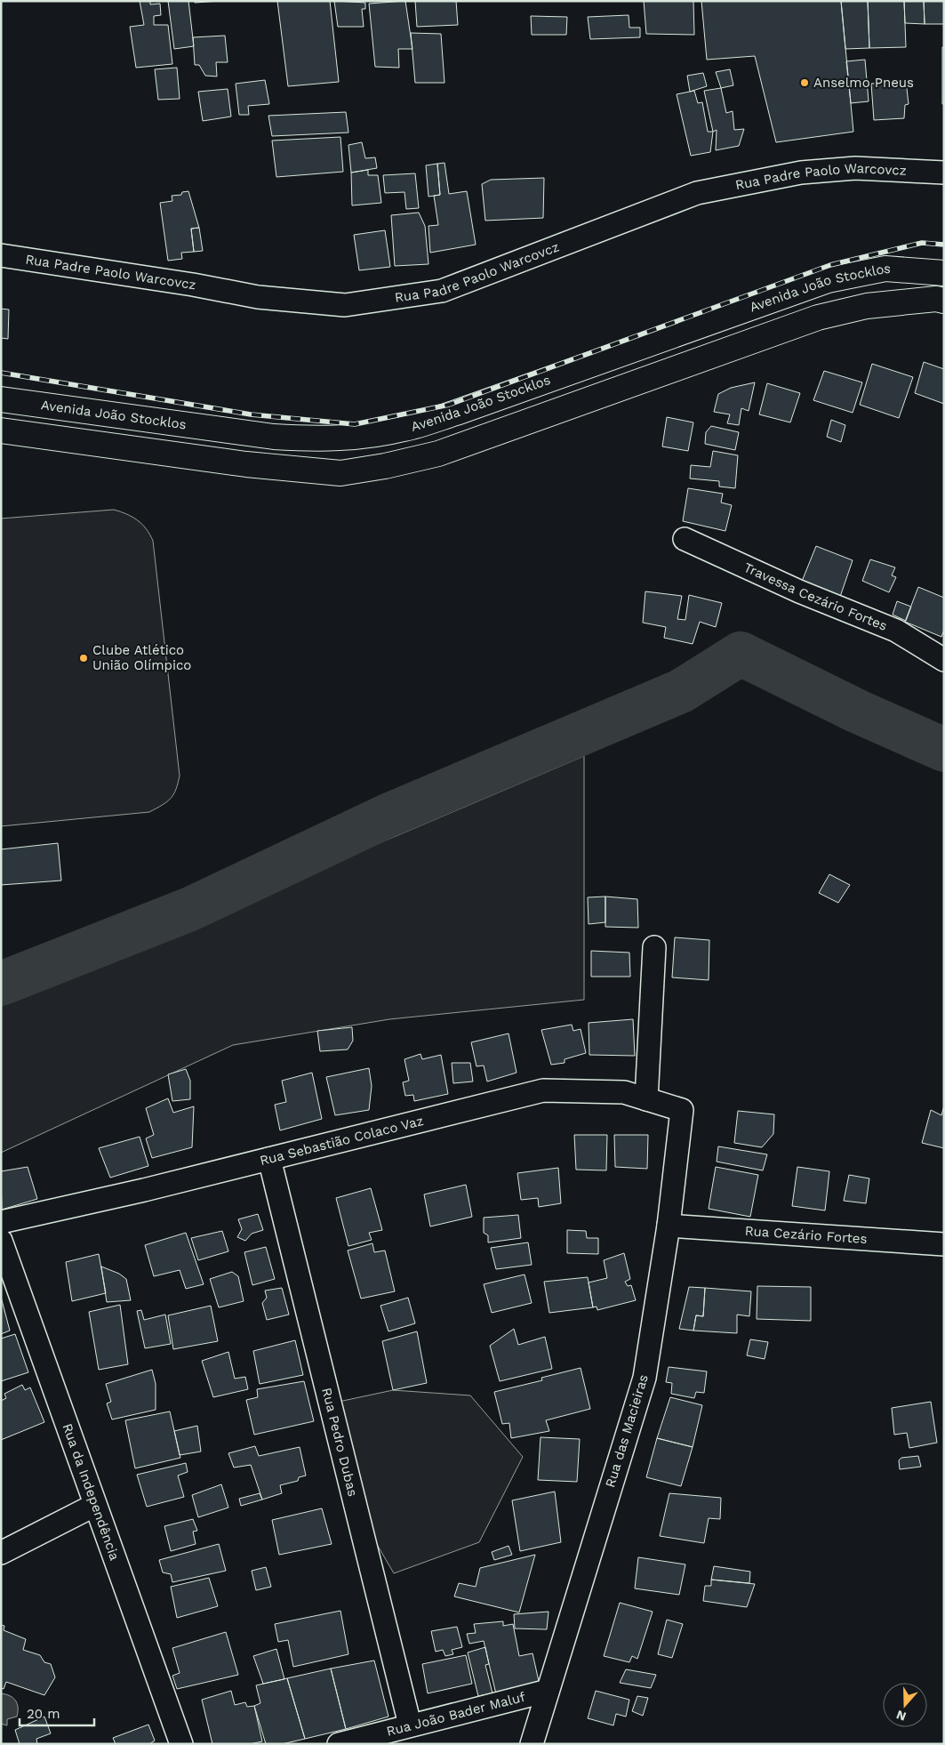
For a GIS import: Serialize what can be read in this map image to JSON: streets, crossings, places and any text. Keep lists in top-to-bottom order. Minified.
{"streets":{"main road":["Avenida João Stocklos"],"street":["Rua Padre Paolo Warcovcz","Travessa Cezário Fortes","Rua Sebastião Colaco Vaz","Rua Cezário Fortes","Rua das Macieiras","Rua Pedro Dubas","Rua da Independência","Rua João Bader Maluf"]},"crossings":[["Rua Sebastião Colaco Vaz","Rua das Macieiras"],["Rua Sebastião Colaco Vaz","Rua Pedro Dubas"],["Rua Cezário Fortes","Rua das Macieiras"],["Rua das Macieiras","Rua João Bader Maluf"],["Rua Pedro Dubas","Rua João Bader Maluf"]],"places":["Anselmo Pneus","Clube Atlético União Olímpico"],"scale_bar":"20 m","north":"bottom"}
